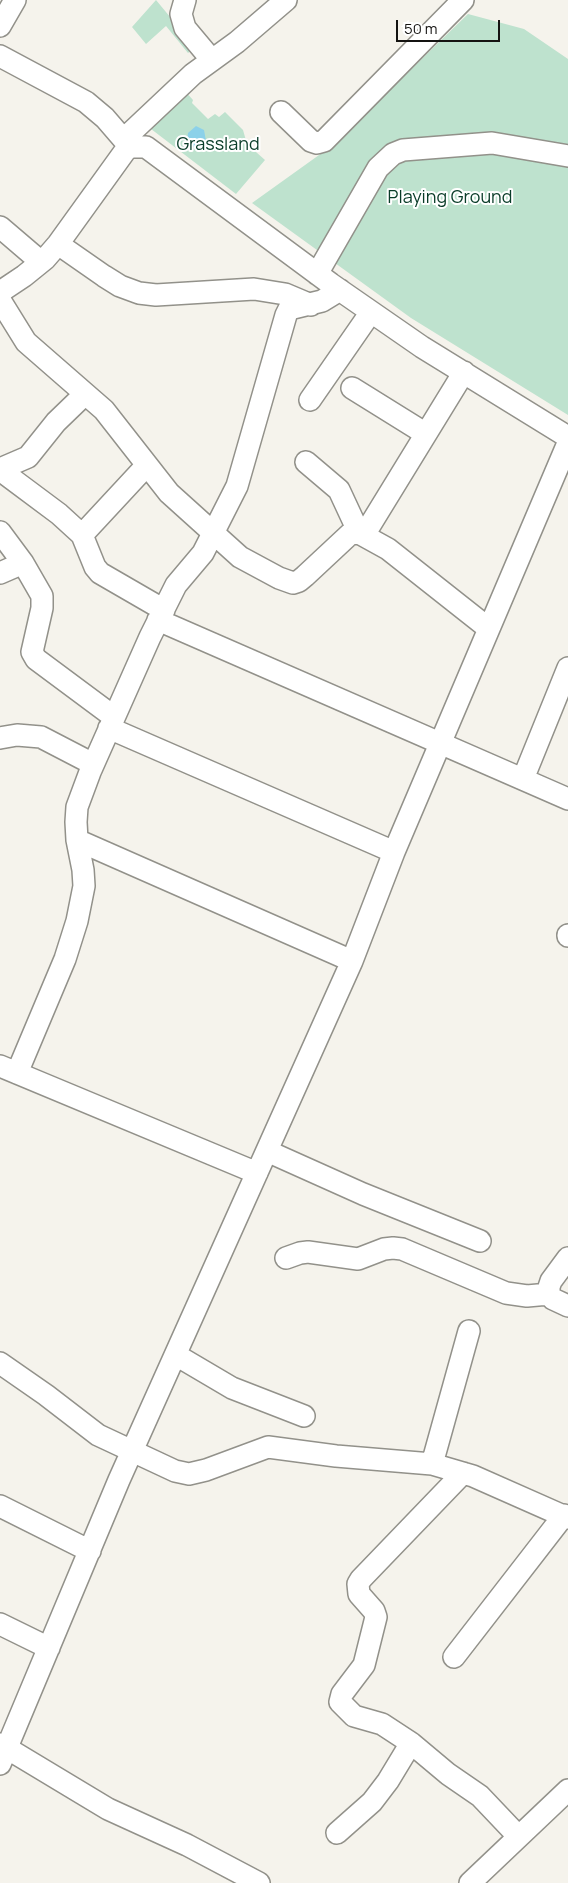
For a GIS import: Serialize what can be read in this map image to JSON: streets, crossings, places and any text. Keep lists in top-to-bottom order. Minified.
{"parks":["Grassland","Playing Ground"],"scale_bar":"50 m"}
